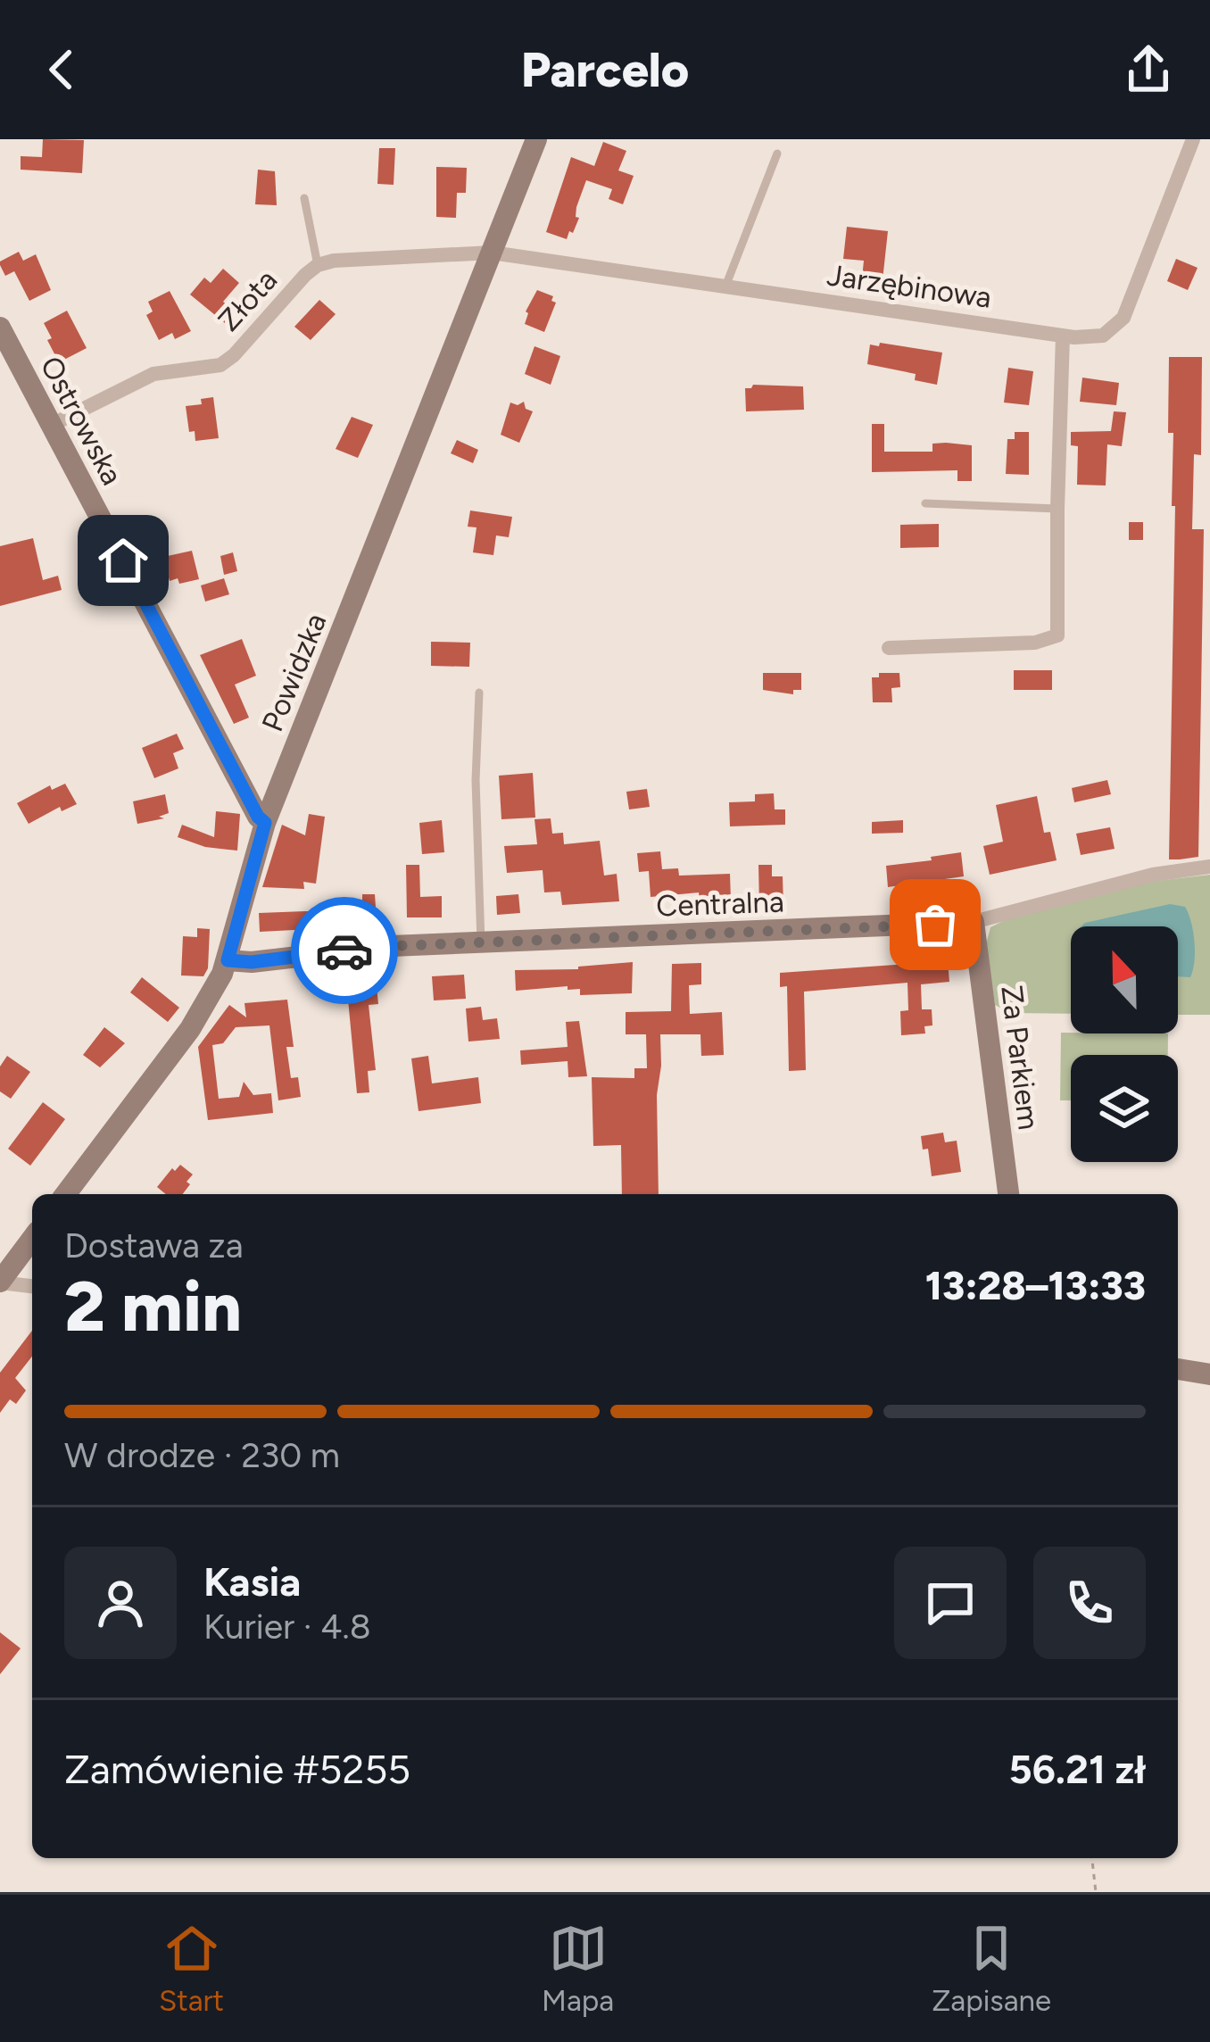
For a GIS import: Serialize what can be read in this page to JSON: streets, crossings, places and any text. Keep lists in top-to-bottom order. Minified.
{"streets":{"street":["Jarzębinowa","Złota","Ostrowska","Powidzka","Centralna","Za Parkiem"]},"crossings":[["Jarzębinowa","Złota"],["Jarzębinowa","Powidzka"],["Złota","Ostrowska"],["Złota","Powidzka"],["Ostrowska","Powidzka"],["Powidzka","Centralna"],["Centralna","Za Parkiem"]],"north":"top","page":{"header":"Parcelo","heading":["2 min","Dostawa za","13:28–13:33"],"panel":["Kasia","Kurier · 4.8","Zamówienie #5255","56.21 zł"],"bar":"W drodze · 230 m","tabs":["Start","Mapa","Zapisane"]}}
